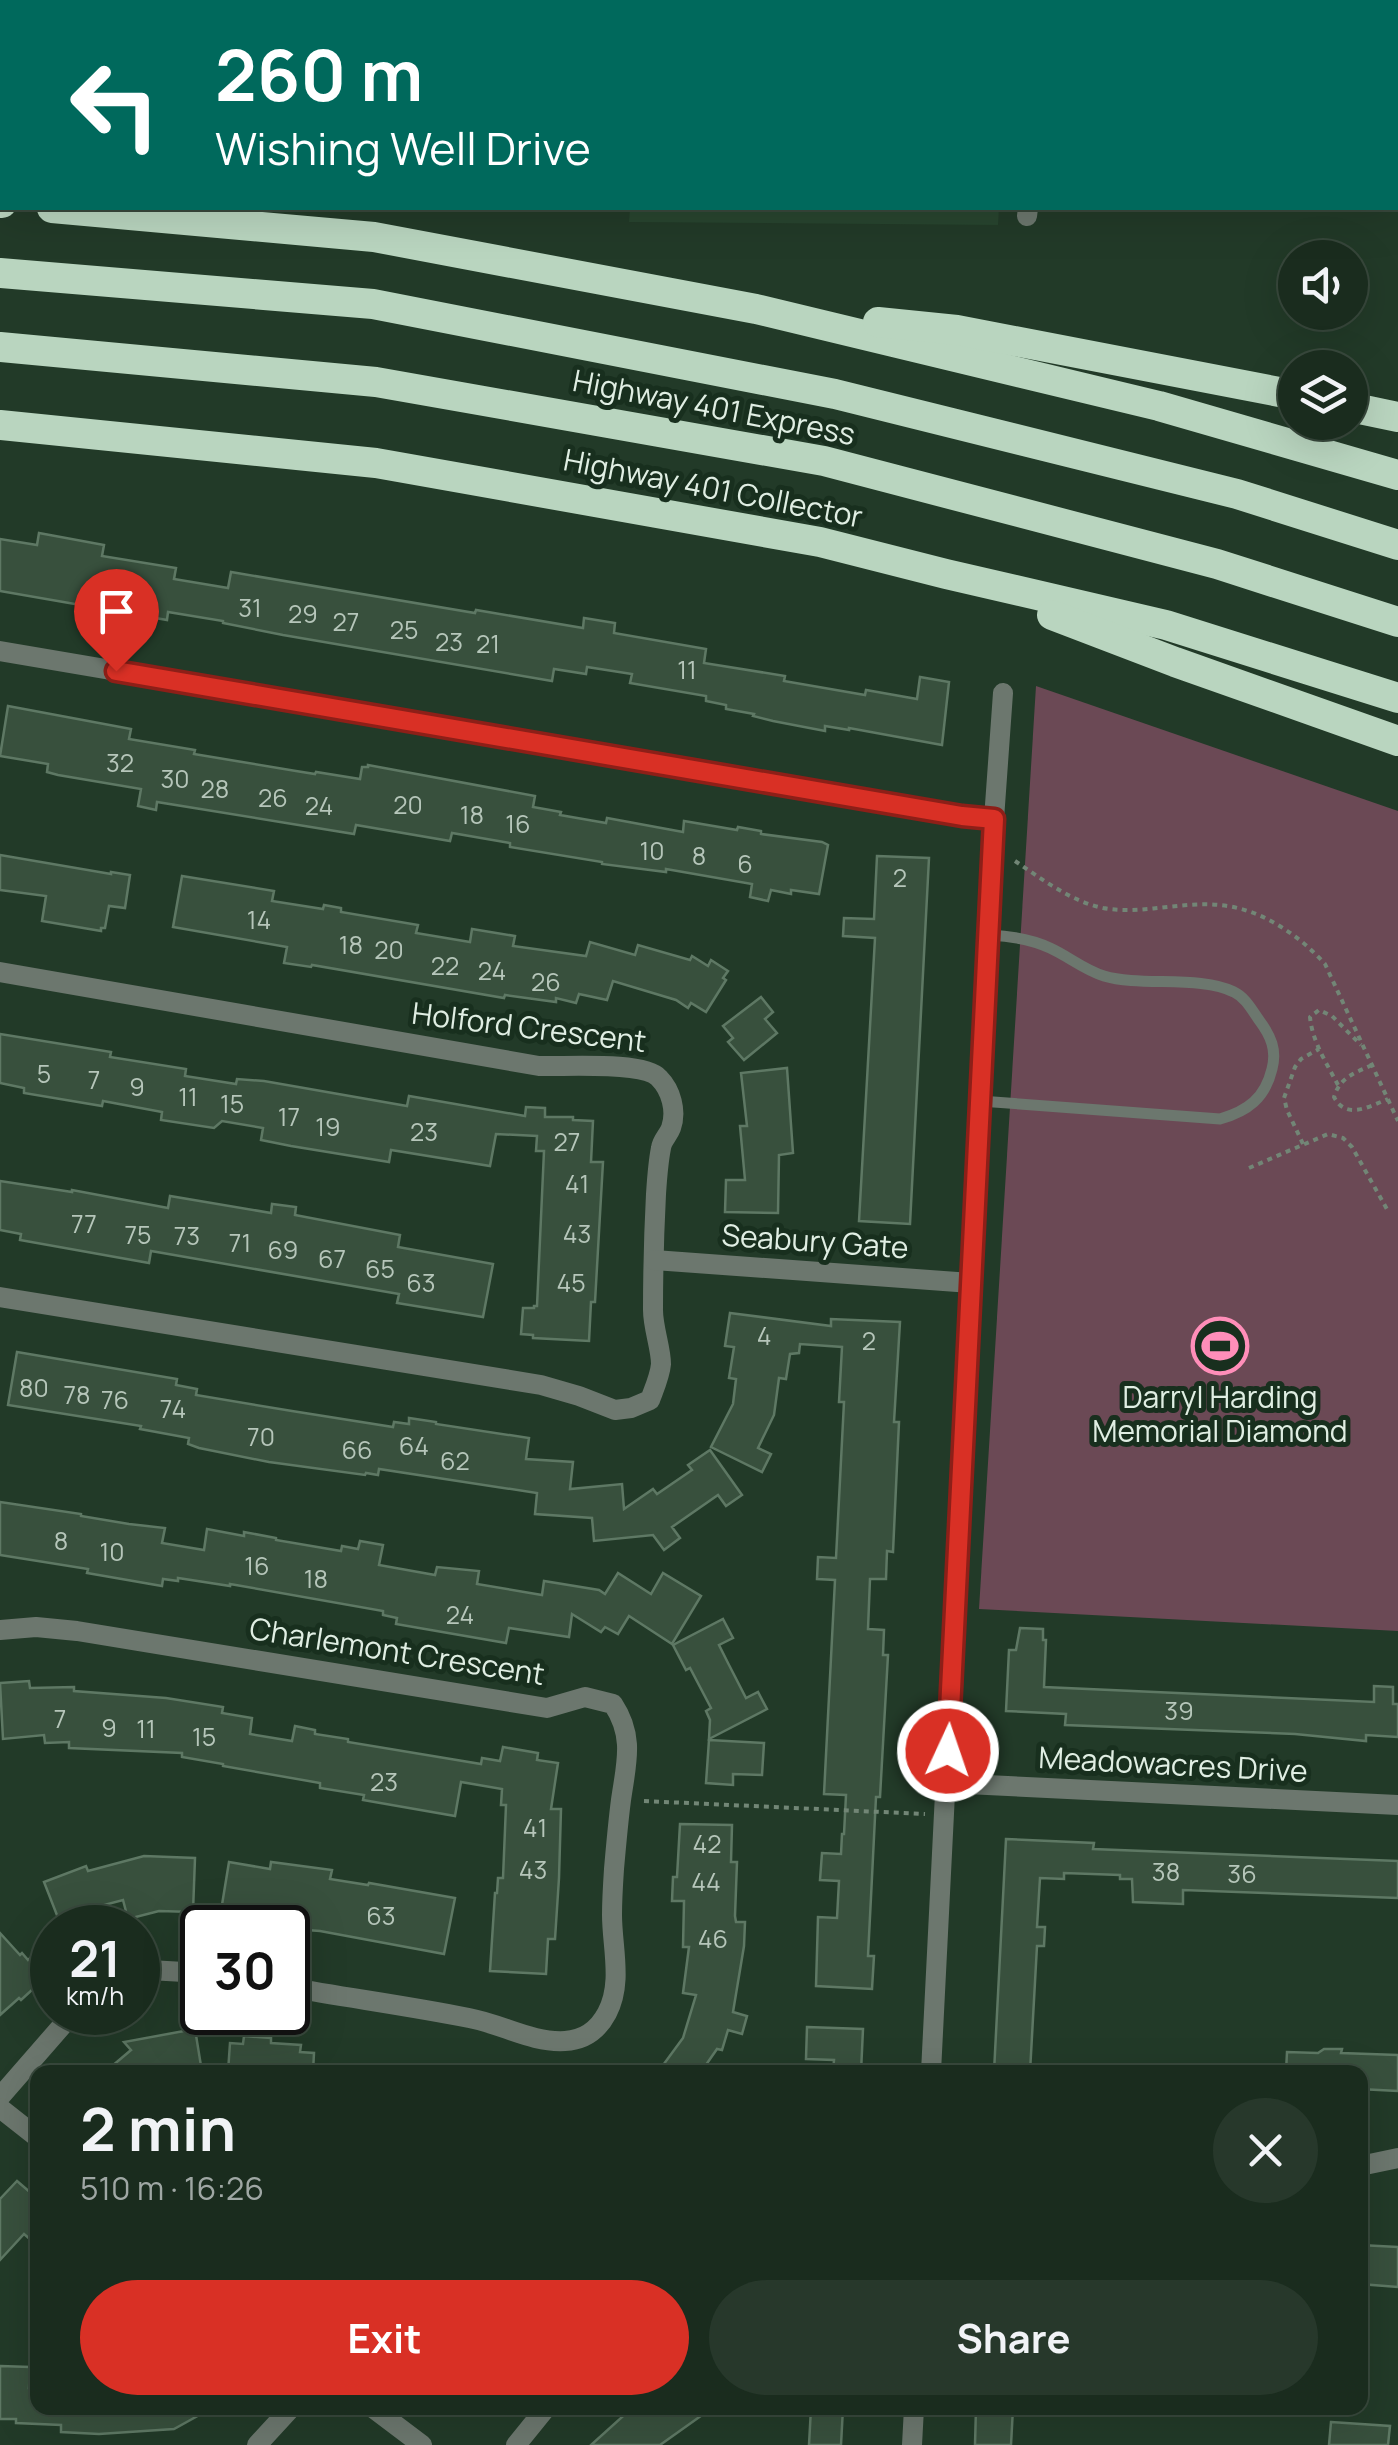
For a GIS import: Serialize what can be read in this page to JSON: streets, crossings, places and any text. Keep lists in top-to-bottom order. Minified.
{"streets":{"highway":["Highway 401 Express","Highway 401 Collector"],"street":["Holford Crescent","Seabury Gate","Charlemont Crescent","Meadowacres Drive"]},"crossings":[["Holford Crescent","Seabury Gate"]],"places":{"sports":["Darryl Harding Memorial Diamond"]},"house_numbers":["31","29","27","25","23","21","11","32","30","28","26","20","24","18","16","10","8","6","2","14","18","20","22","24","26","5","7","9","11","15","17","19","23","27","41","77","43","75","73","71","69","67","65","63","45","4","2","80","78","76","74","70","64","66","62","8","10","16","18","24","39","7","9","11","15","23","41","42","43","38","36","44","63","46"],"page":{"turn":["260 m","Wishing Well Drive"],"speed":"21 km/h","limit":"30","heading":["2 min","510 m · 16:26"],"buttons":["Exit","Share"]}}
